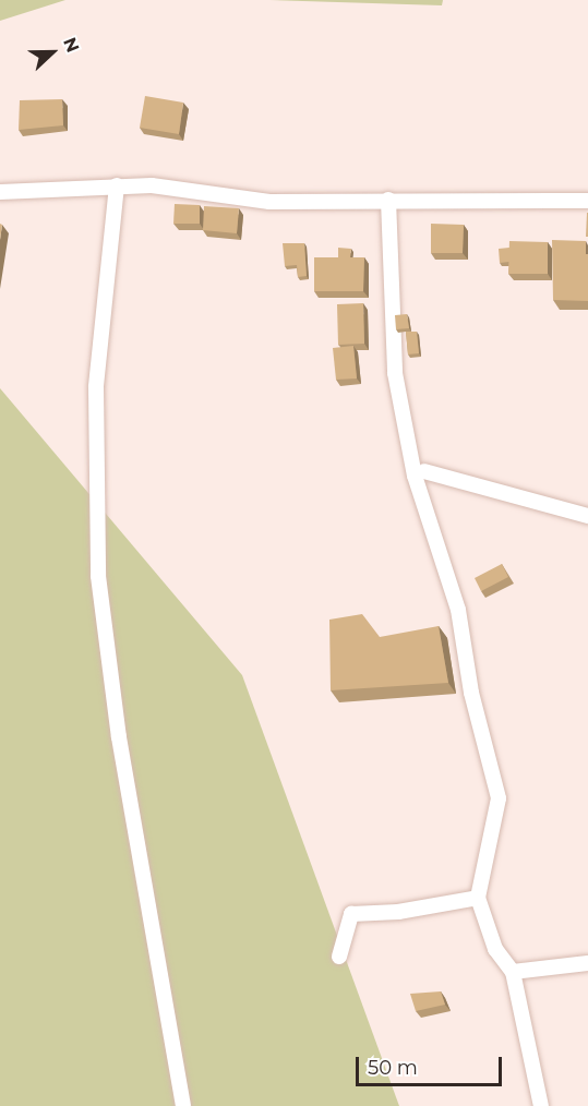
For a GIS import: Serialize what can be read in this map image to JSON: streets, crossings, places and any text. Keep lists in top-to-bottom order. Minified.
{"scale_bar":"50 m","north":"right"}
